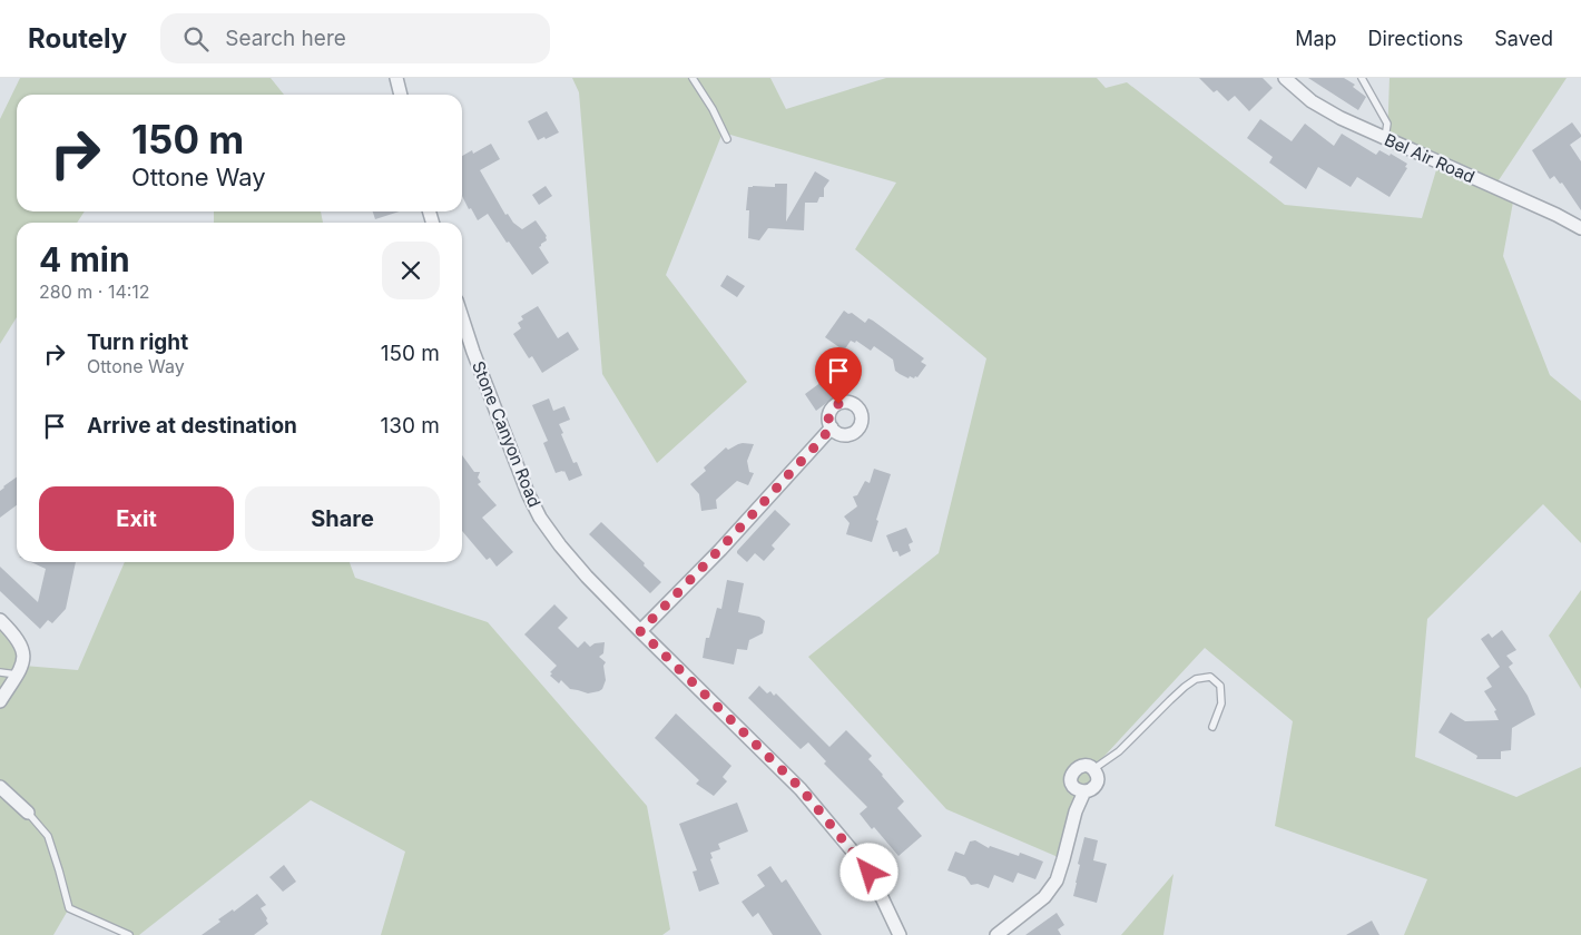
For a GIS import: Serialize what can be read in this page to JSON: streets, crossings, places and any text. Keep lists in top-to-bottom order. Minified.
{"streets":{"street":["Bel Air Road","Stone Canyon Road"]},"page":{"header":"Routely","search":"Search here","nav":["Map","Directions","Saved"],"turn":["150 m","Ottone Way"],"heading":["4 min","280 m · 14:12"],"list":[{"name":"Turn right","note":"Ottone Way","value":"150 m"},{"name":"Arrive at destination","value":"130 m"}],"buttons":["Exit","Share"]}}
